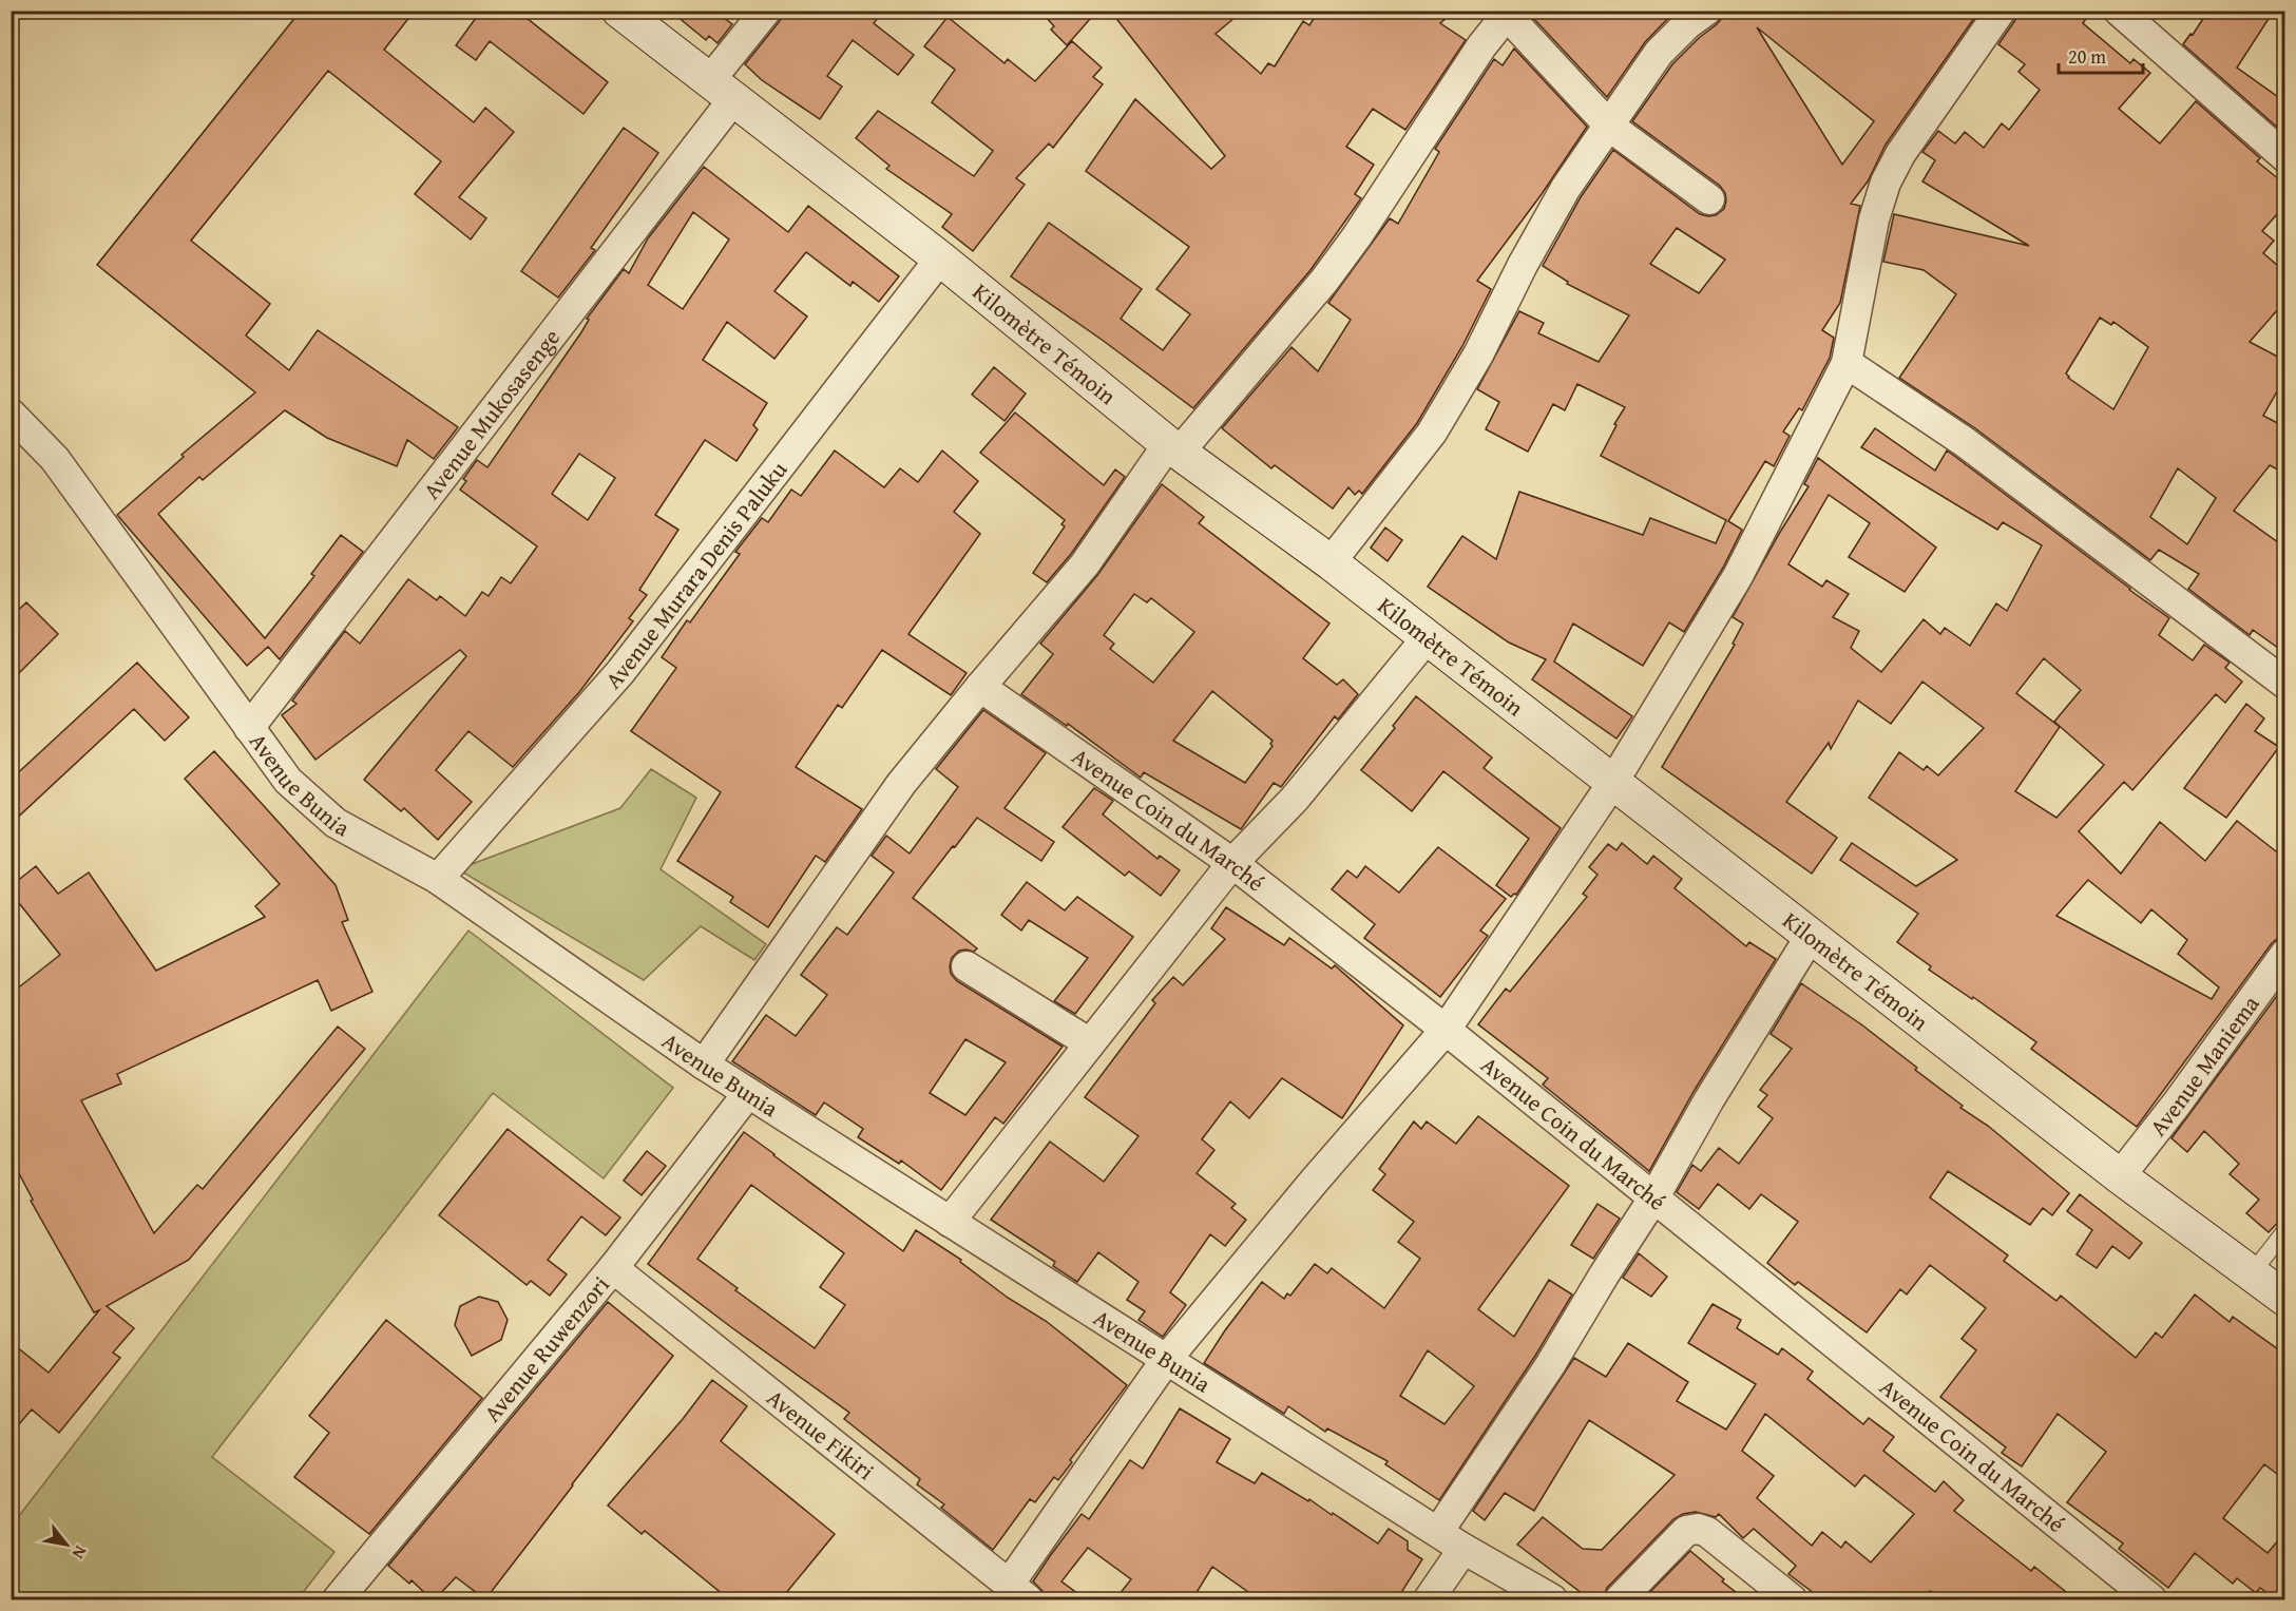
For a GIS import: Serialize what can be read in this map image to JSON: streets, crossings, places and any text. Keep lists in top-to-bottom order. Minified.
{"streets":{"main road":["Kilomètre Témoin"],"street":["Avenue Mukosasenge","Avenue Murara Denis Paluku","Avenue Bunia","Avenue Coin du Marché","Avenue Maniema","Avenue Ruwenzori","Avenue Fikiri"]},"crossings":[["Kilomètre Témoin","Avenue Mukosasenge"],["Kilomètre Témoin","Avenue Murara Denis Paluku"],["Kilomètre Témoin","Avenue Maniema"],["Avenue Mukosasenge","Avenue Bunia"],["Avenue Murara Denis Paluku","Avenue Bunia"],["Avenue Bunia","Avenue Ruwenzori"],["Avenue Ruwenzori","Avenue Fikiri"]],"scale_bar":"20 m","north":"bottom right"}
